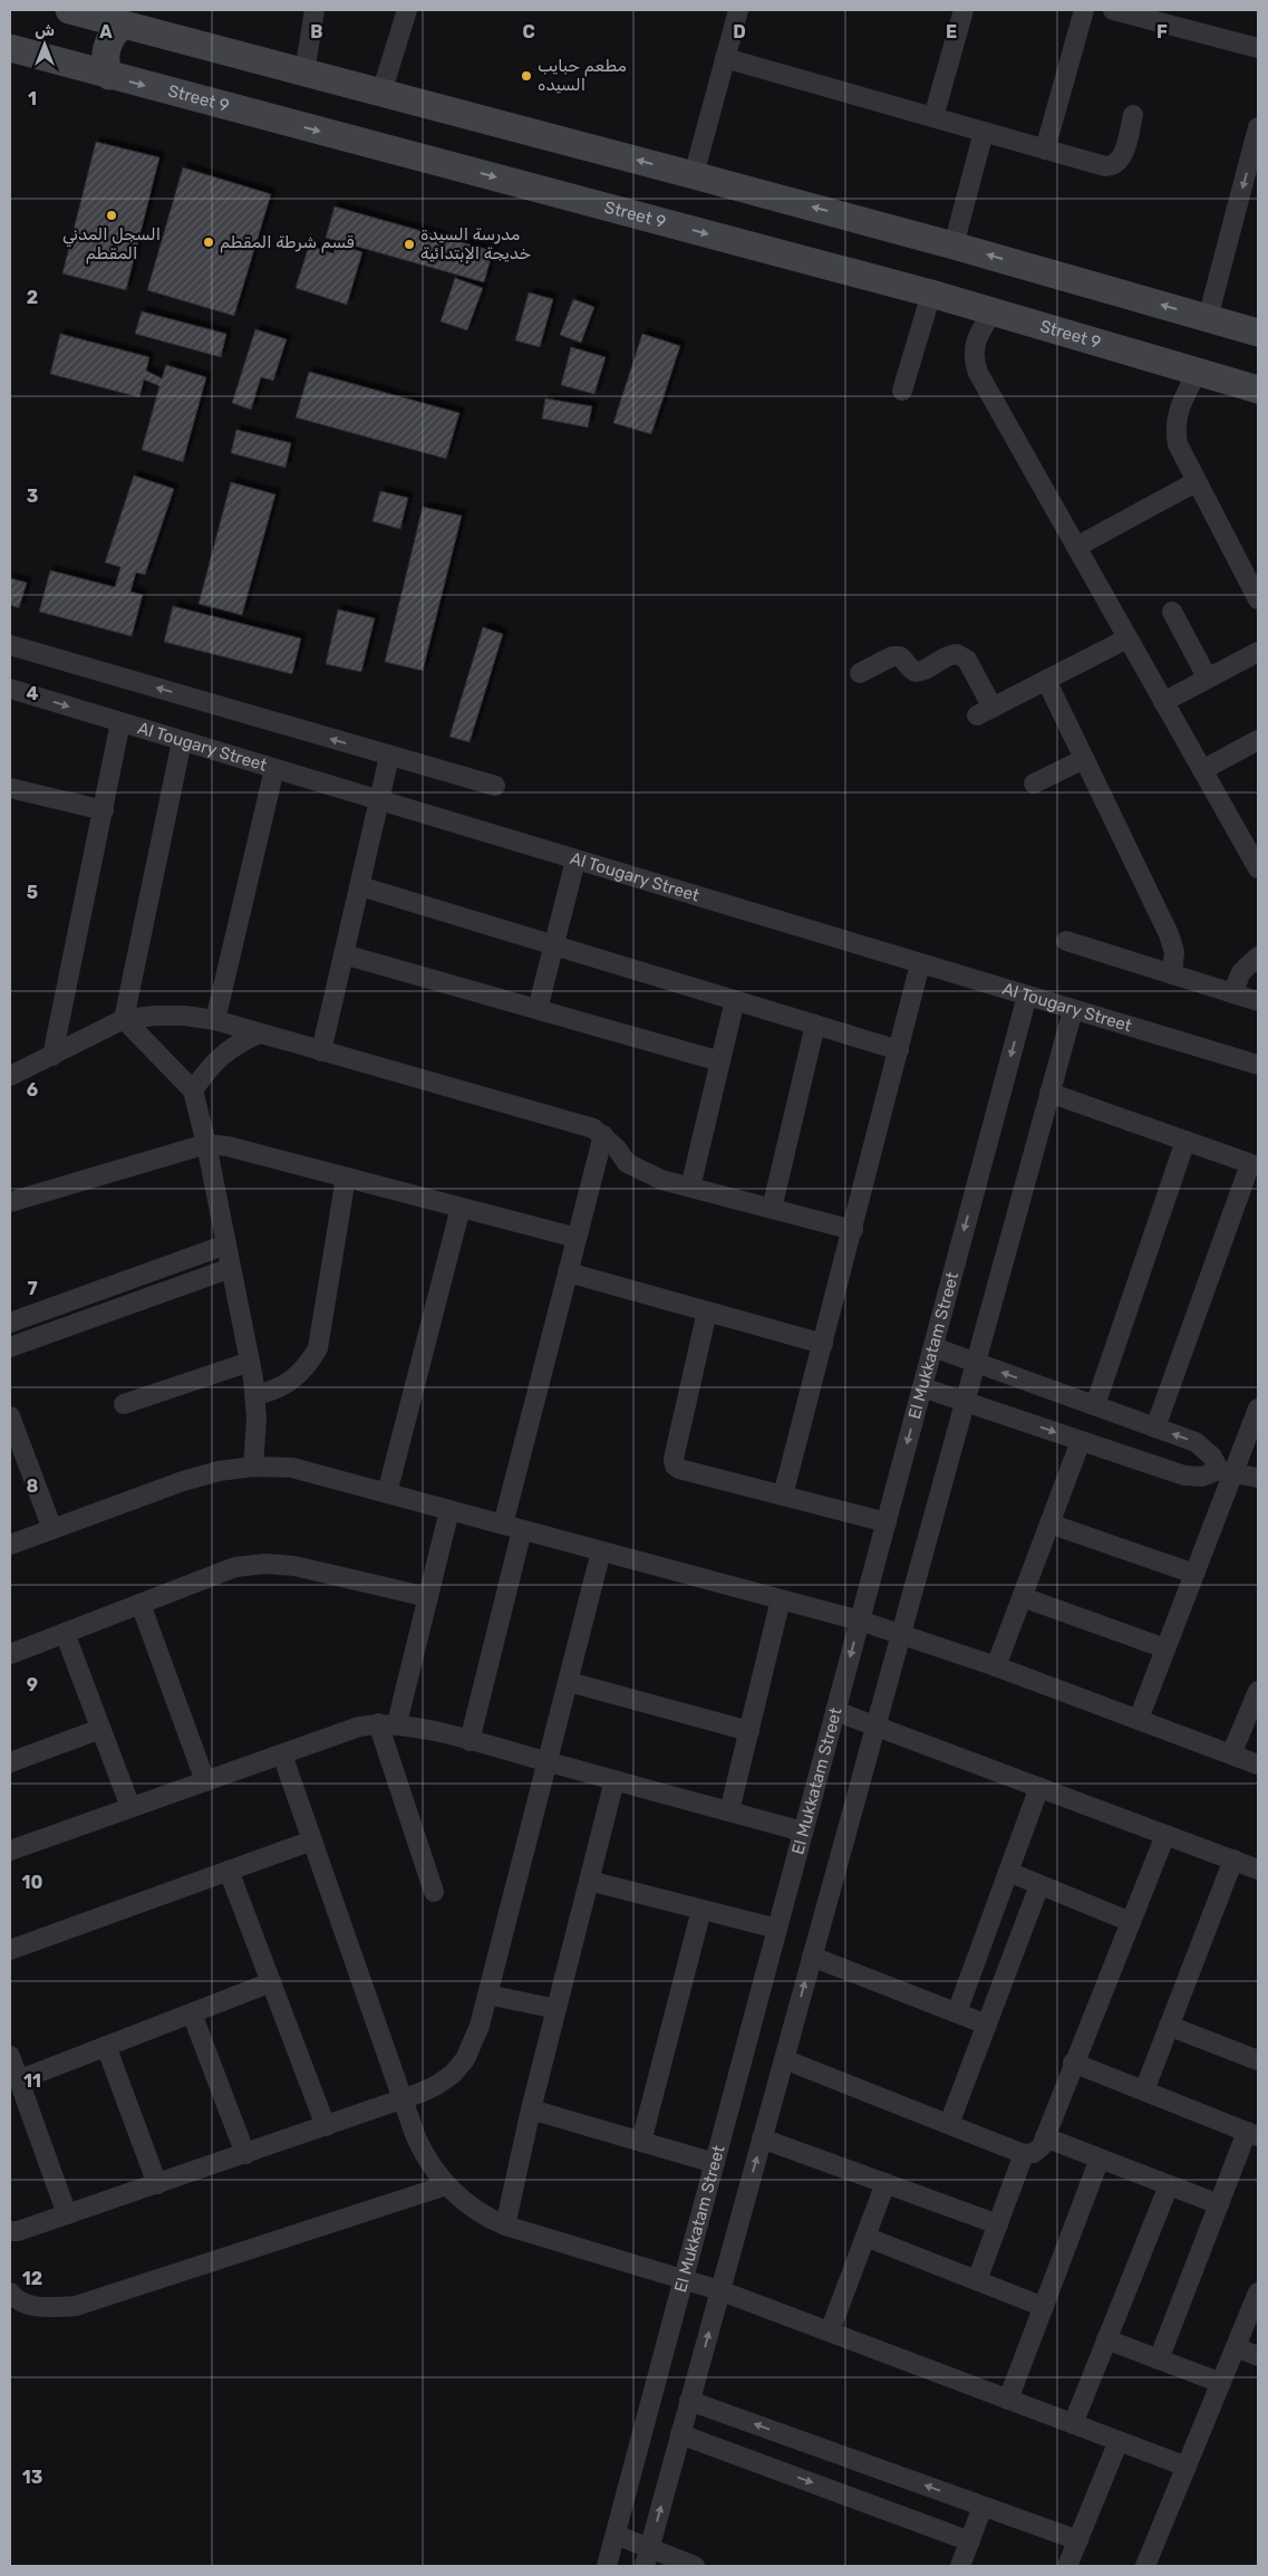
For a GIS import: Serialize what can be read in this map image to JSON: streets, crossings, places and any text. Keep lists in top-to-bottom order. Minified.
{"streets":{"main road":["Street 9"],"street":["Al Tougary Street","El Mukkatam Street"]},"crossings":[["Al Tougary Street","El Mukkatam Street"]],"places":["مطعم حبايب السيده","السجل المدني المقطم","قسم شرطة المقطم","مدرسة السيدة خديجة الإبتدائية"],"north":"top","grid":{"columns":["A","B","C","D","E","F"],"rows":["1","2","3","4","5","6","7","8","9","10","11","12","13"]}}
